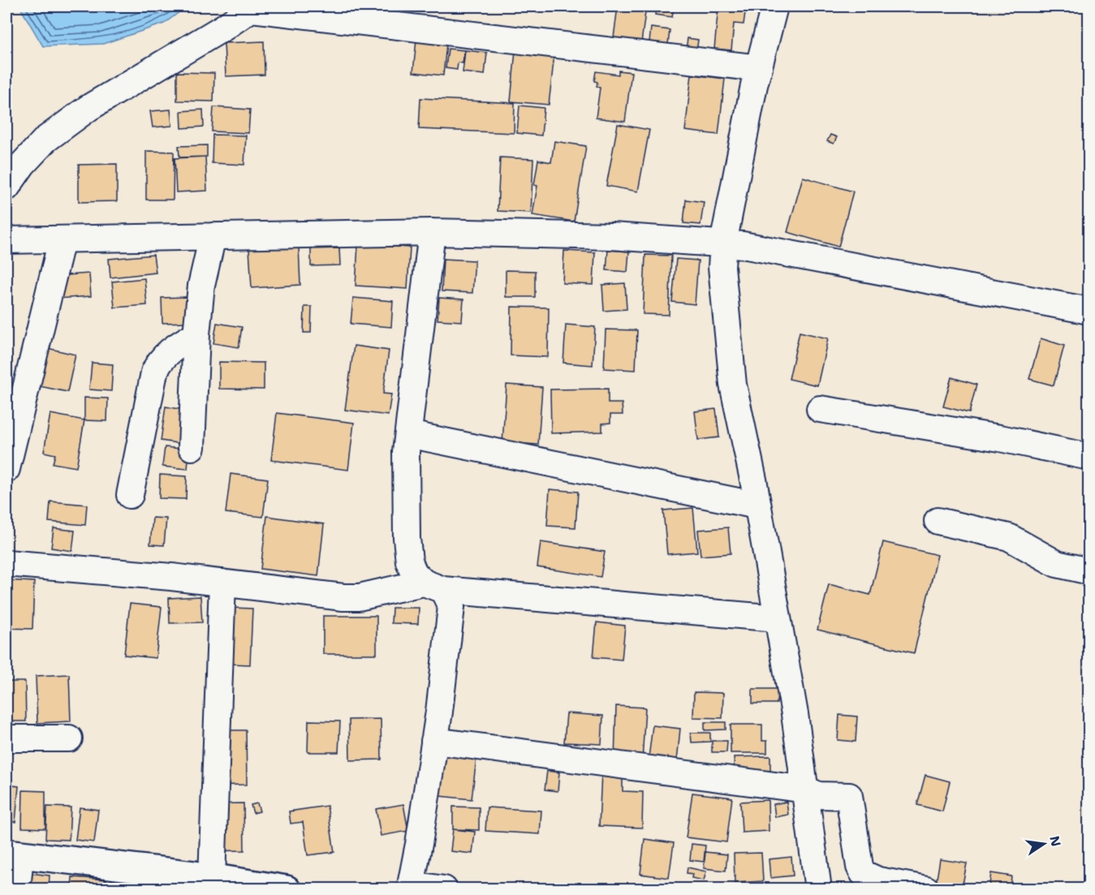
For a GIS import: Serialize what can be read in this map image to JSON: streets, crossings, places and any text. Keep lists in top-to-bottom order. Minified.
{"north":"right"}
